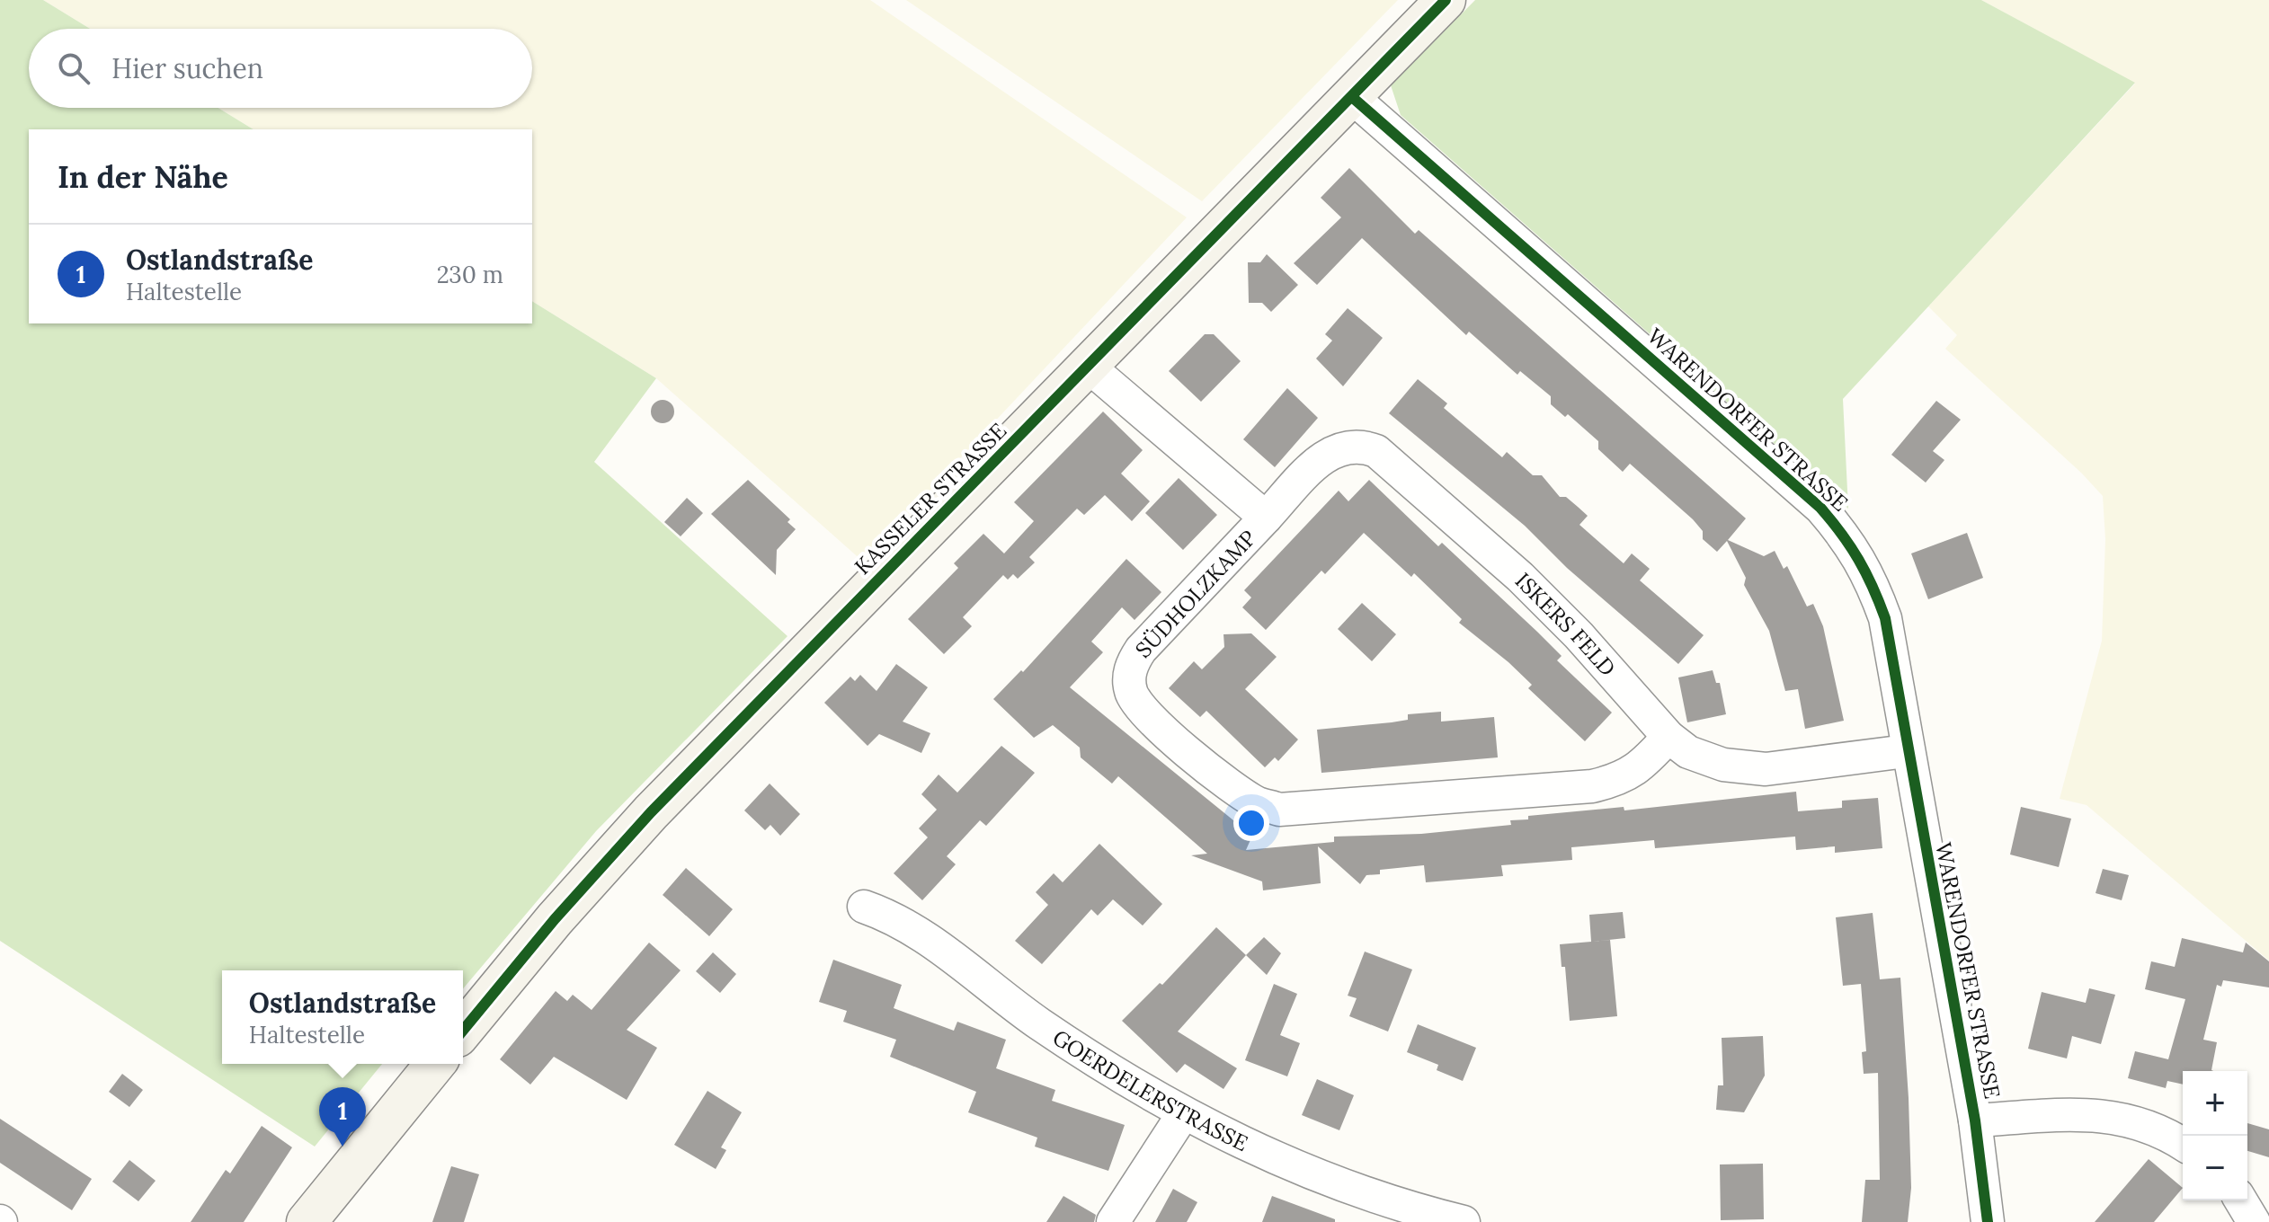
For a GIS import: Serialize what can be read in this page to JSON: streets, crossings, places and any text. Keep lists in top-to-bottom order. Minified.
{"streets":{"street":["WARENDORFER STRASSE","KASSELER STRASSE","SÜDHOLZKAMP","ISKERS FELD","GOERDELERSTRASSE"]},"crossings":[["WARENDORFER STRASSE","KASSELER STRASSE"],["WARENDORFER STRASSE","ISKERS FELD"],["KASSELER STRASSE","SÜDHOLZKAMP"],["SÜDHOLZKAMP","ISKERS FELD"]],"page":{"search":"Hier suchen","heading":"In der Nähe","list":[{"mark":"1","name":"Ostlandstraße","note":"Haltestelle","value":"230 m"}],"popup":["Ostlandstraße","Haltestelle"],"map_buttons":["+","−"],"pins":"1"}}
